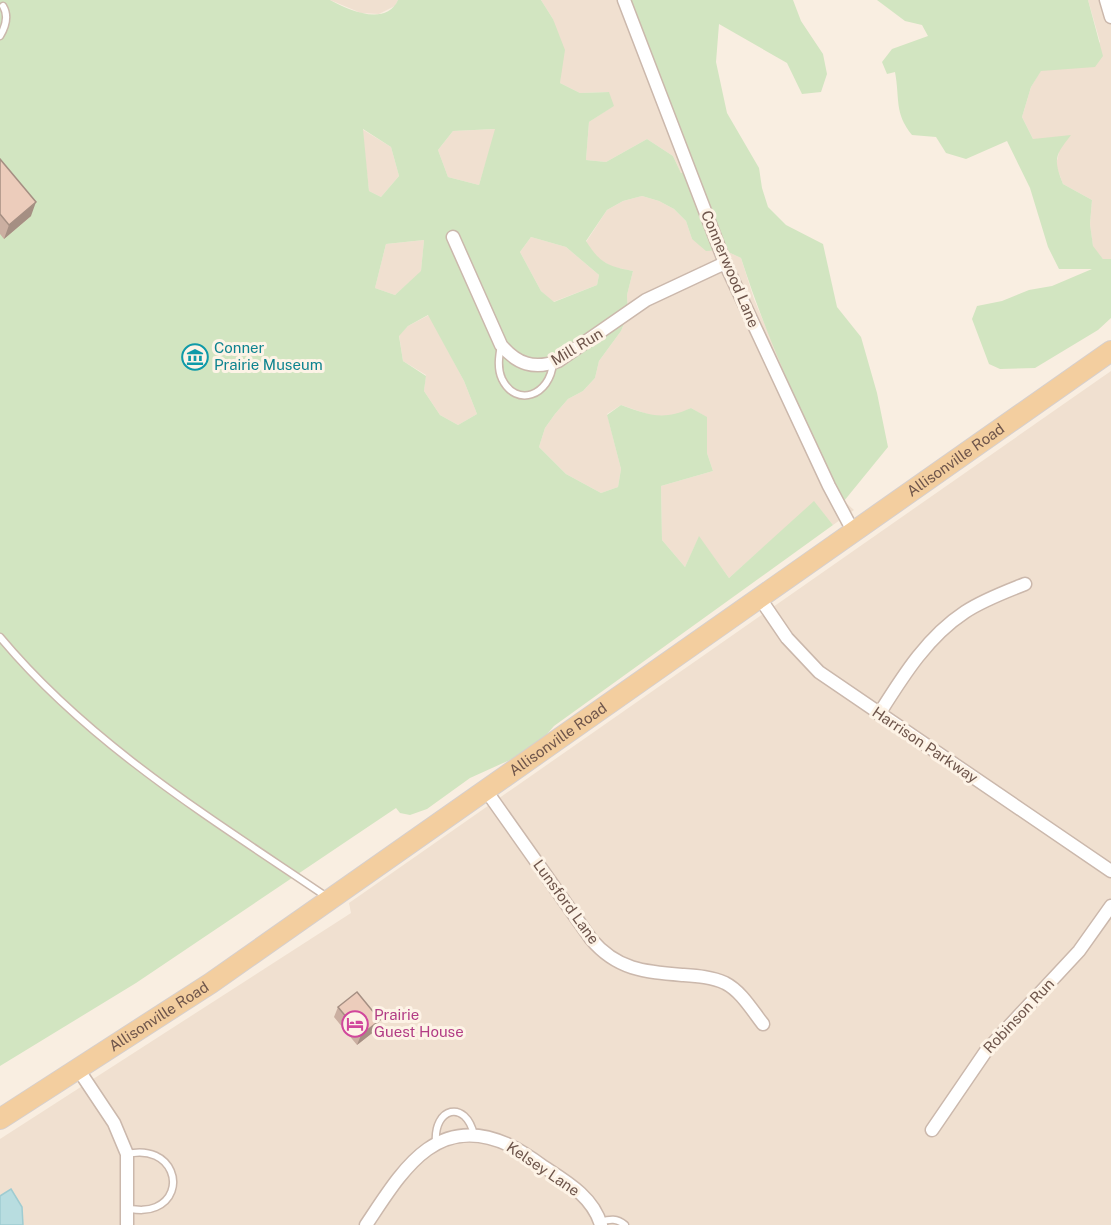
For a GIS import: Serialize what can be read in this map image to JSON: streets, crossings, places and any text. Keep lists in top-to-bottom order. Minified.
{"streets":{"main road":["Allisonville Road"],"street":["Connerwood Lane","Mill Run","Harrison Parkway","Lunsford Lane","Robinson Run","Kelsey Lane"]},"crossings":[["Connerwood Lane","Mill Run"],["Connerwood Lane","Allisonville Road"],["Allisonville Road","Harrison Parkway"],["Allisonville Road","Lunsford Lane"]],"places":{"museum":["Conner Prairie Museum"],"hotel":["Prairie Guest House"]}}
